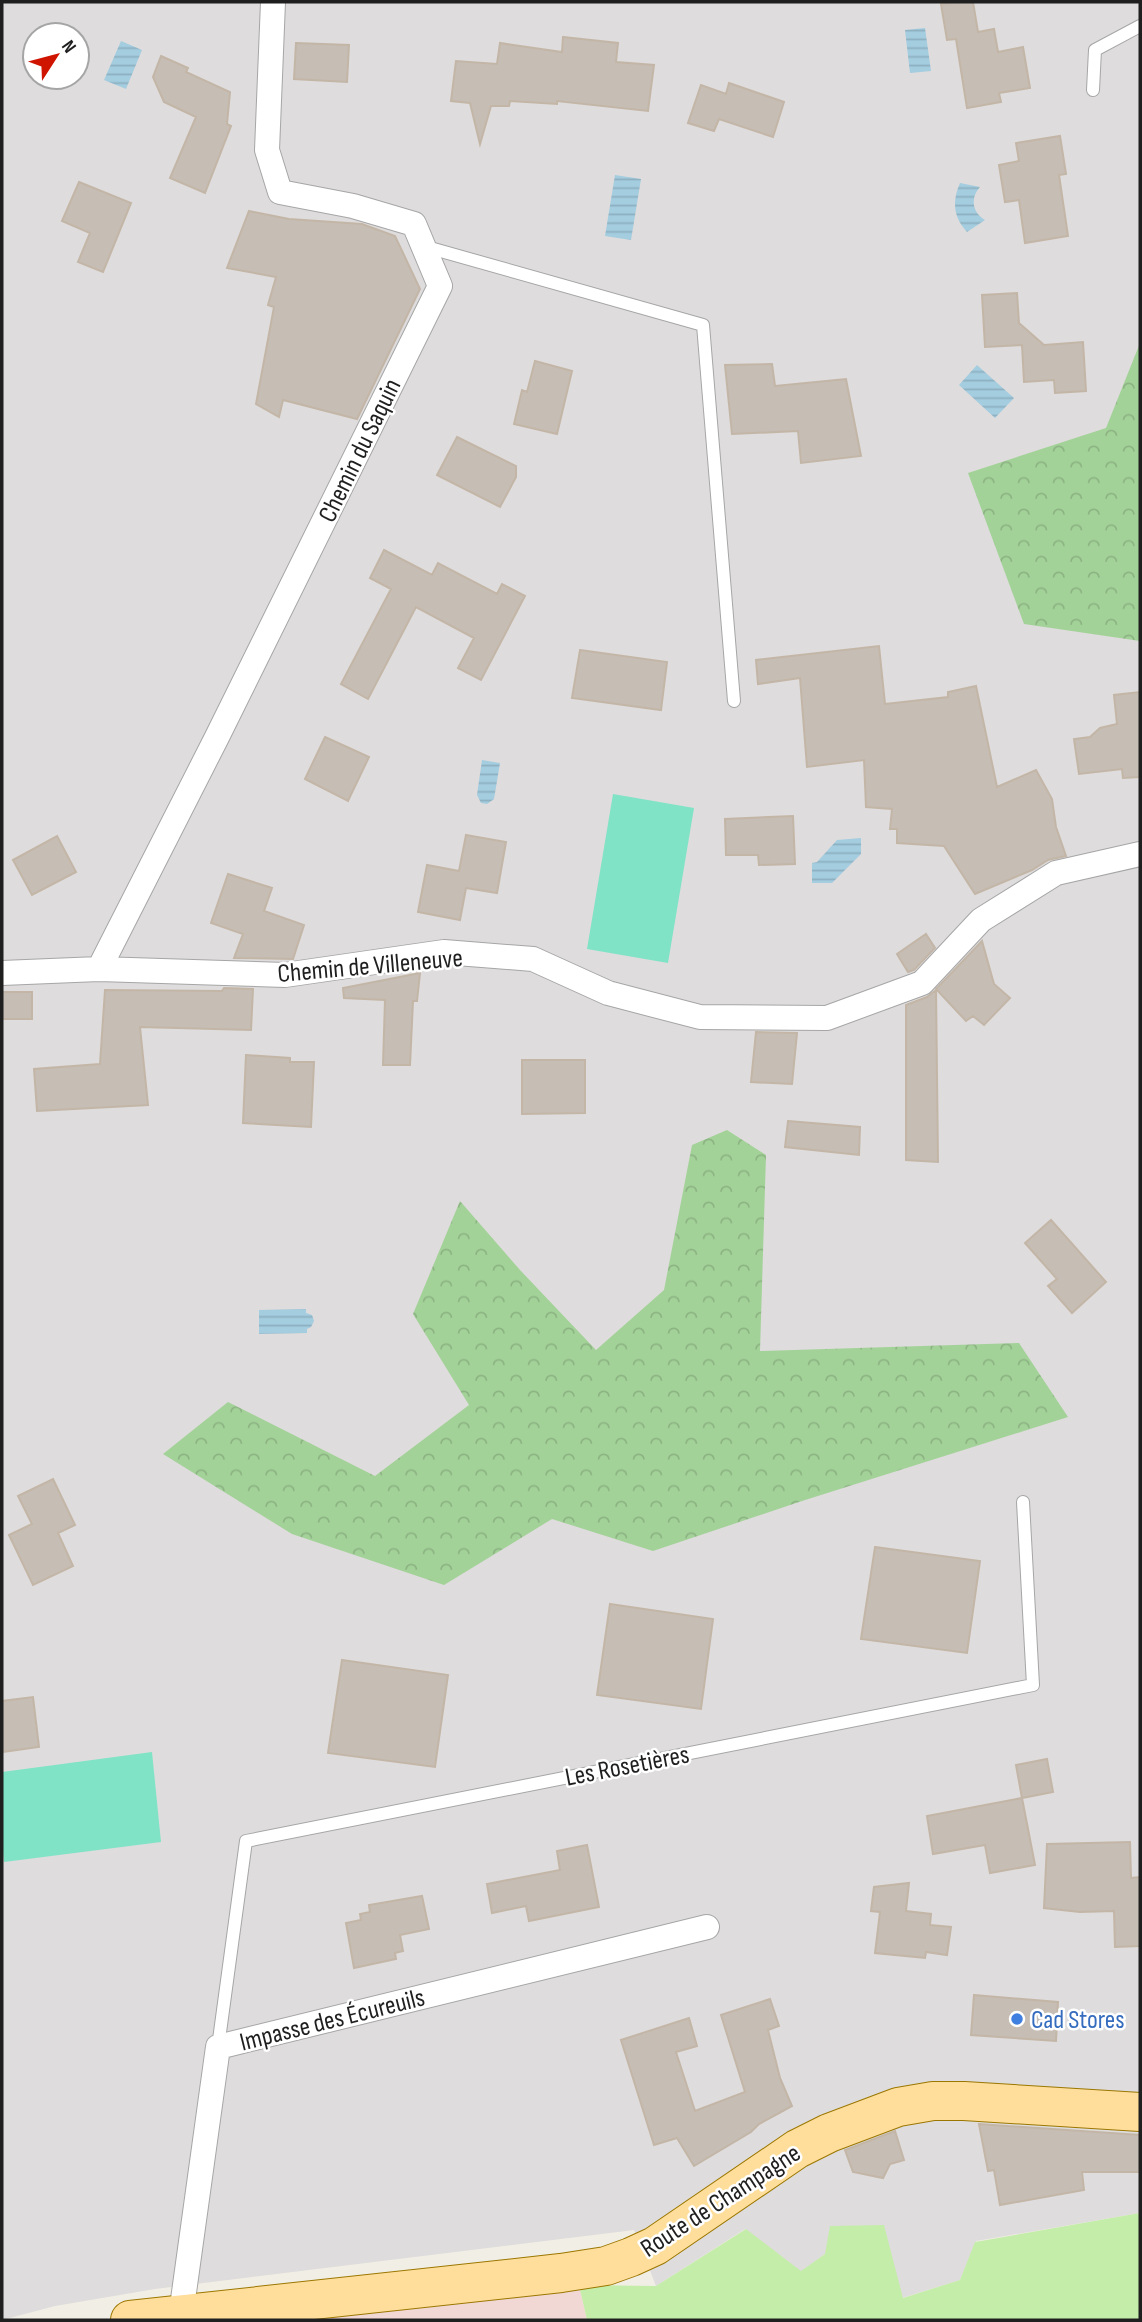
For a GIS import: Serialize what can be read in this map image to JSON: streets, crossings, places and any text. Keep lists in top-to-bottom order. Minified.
{"streets":{"main road":["Route de Champagne"],"street":["Chemin du Saquin","Chemin de Villeneuve","Impasse des Écureuils"],"lane":["Les Rosetières"]},"crossings":[["Chemin du Saquin","Chemin de Villeneuve"],["Les Rosetières","Impasse des Écureuils"],["Impasse des Écureuils","Route de Champagne"]],"places":["Cad Stores"],"north":"top right"}
